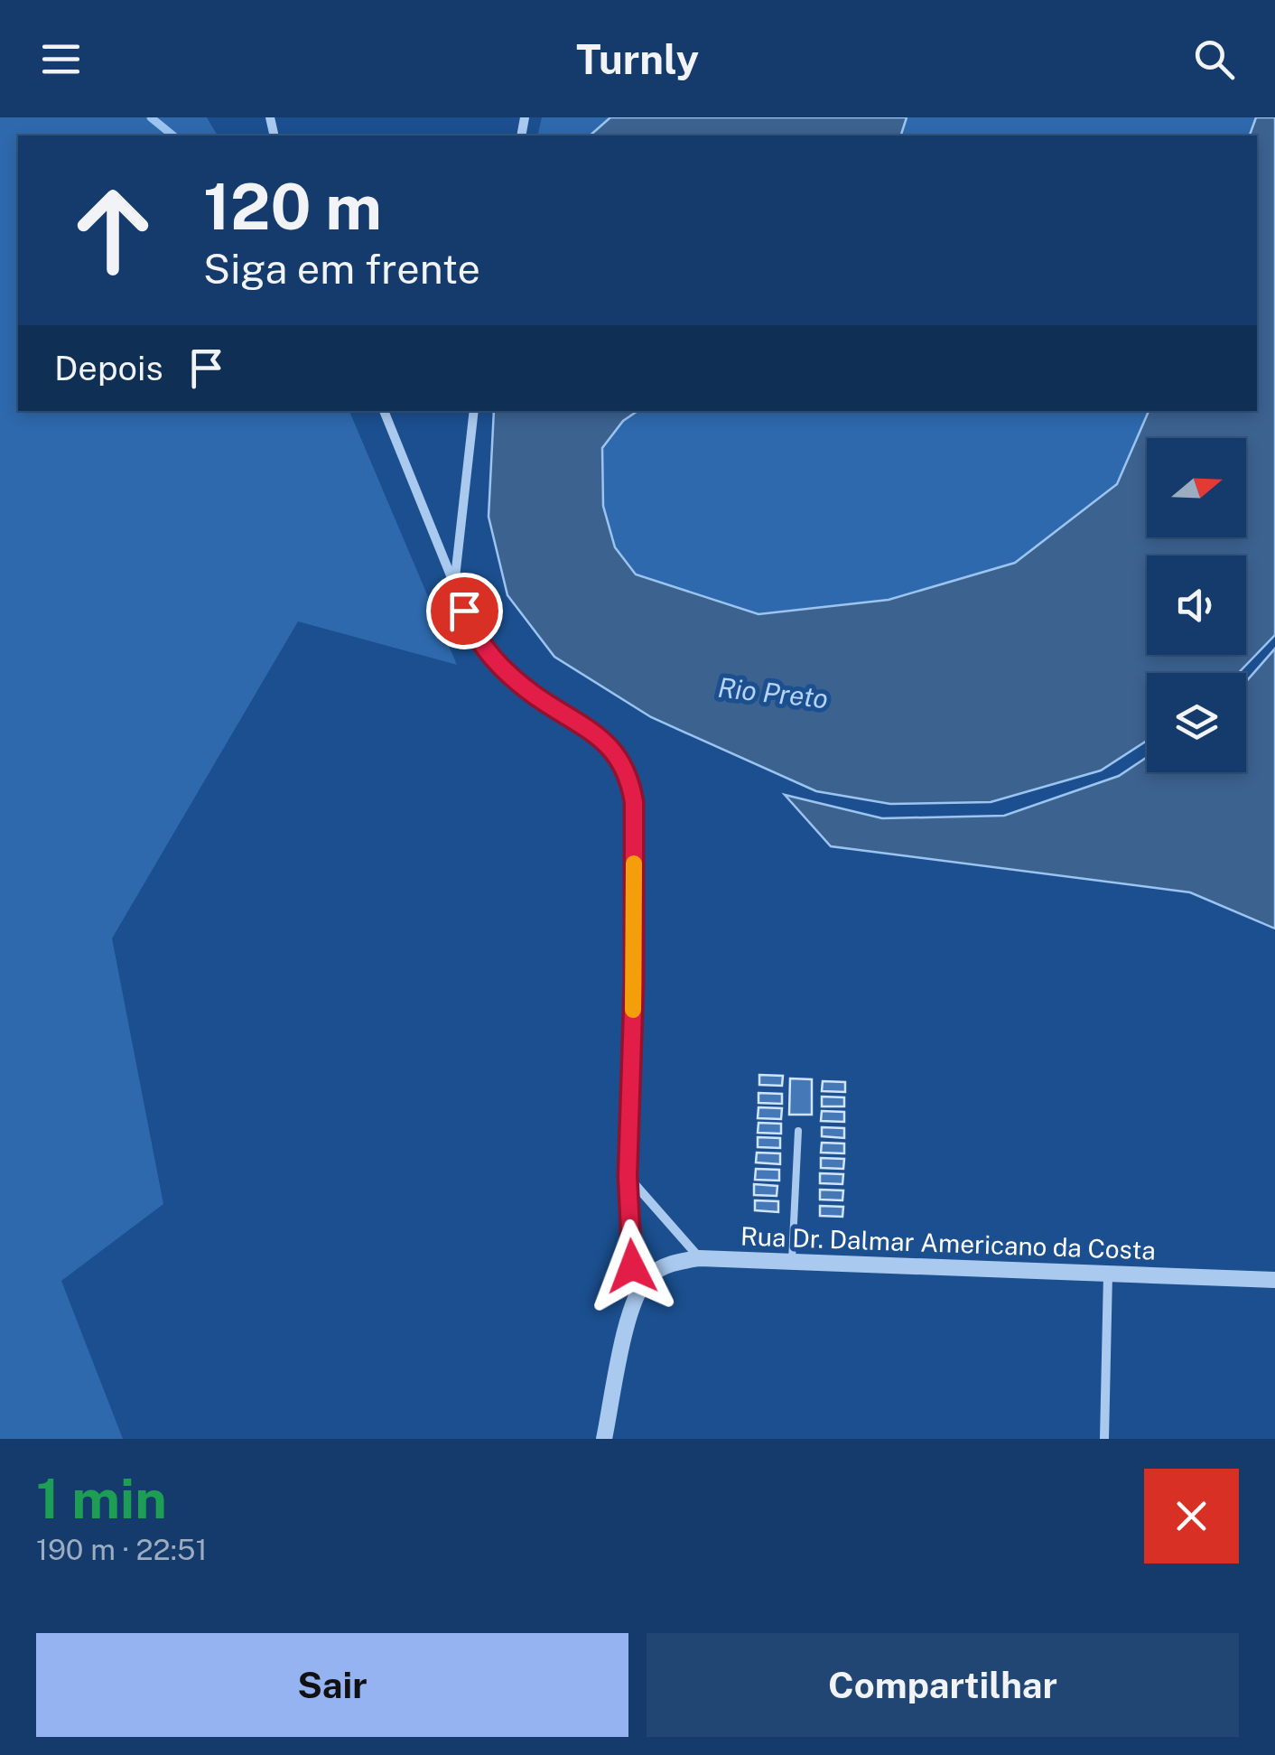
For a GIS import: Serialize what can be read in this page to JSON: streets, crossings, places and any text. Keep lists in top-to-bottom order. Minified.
{"streets":{"street":["Rua Dr. Dalmar Americano da Costa"]},"water":["Rio Preto"],"north":"right","page":{"header":"Turnly","turn":["120 m","Siga em frente"],"then":"Depois","heading":["1 min","190 m · 22:51"],"buttons":["Sair","Compartilhar"]}}
